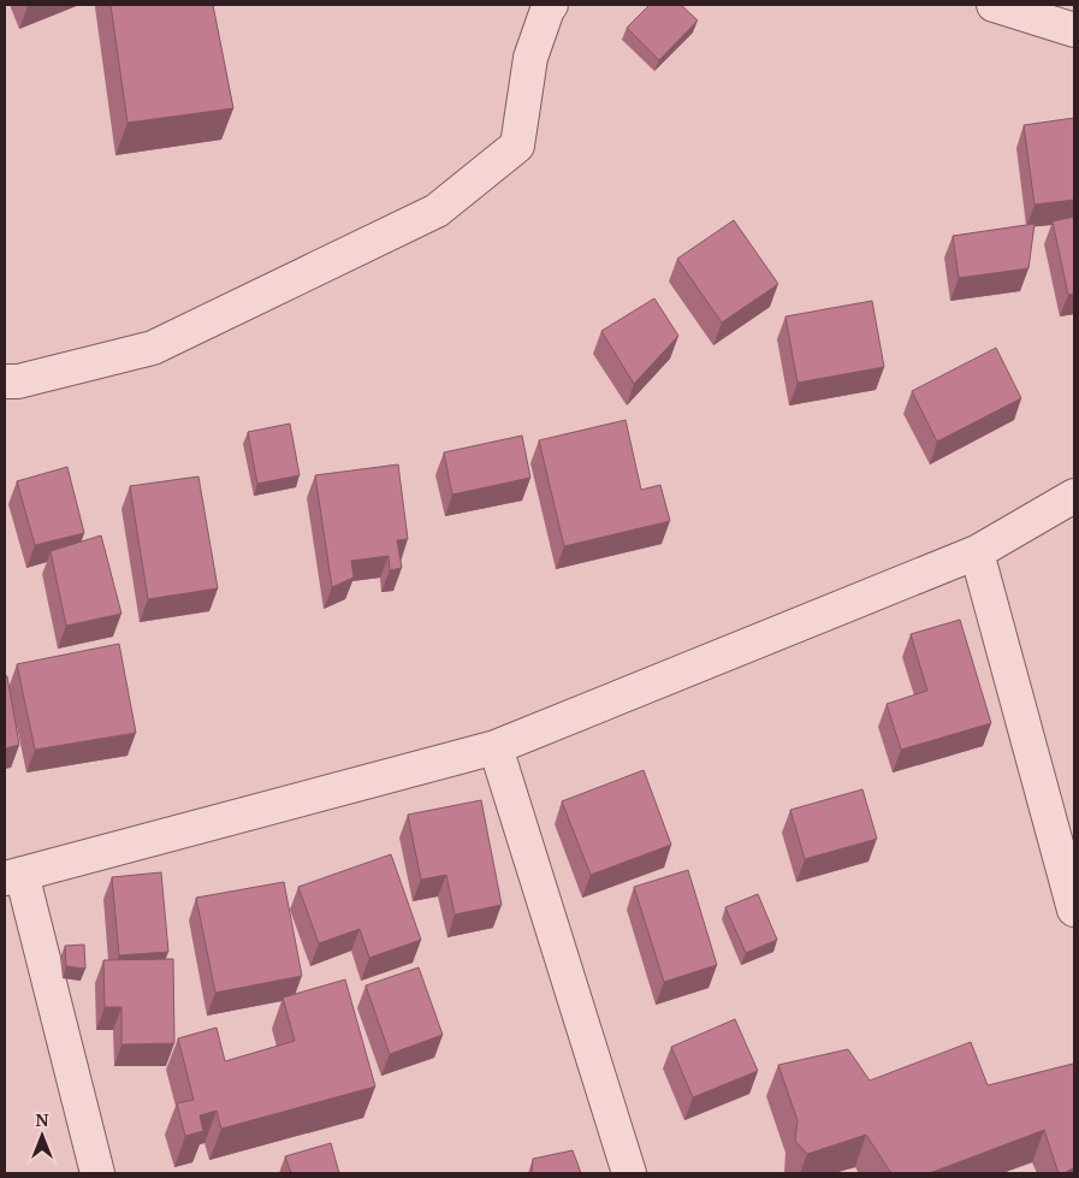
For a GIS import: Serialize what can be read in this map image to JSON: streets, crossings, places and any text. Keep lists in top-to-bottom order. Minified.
{"north":"top"}
